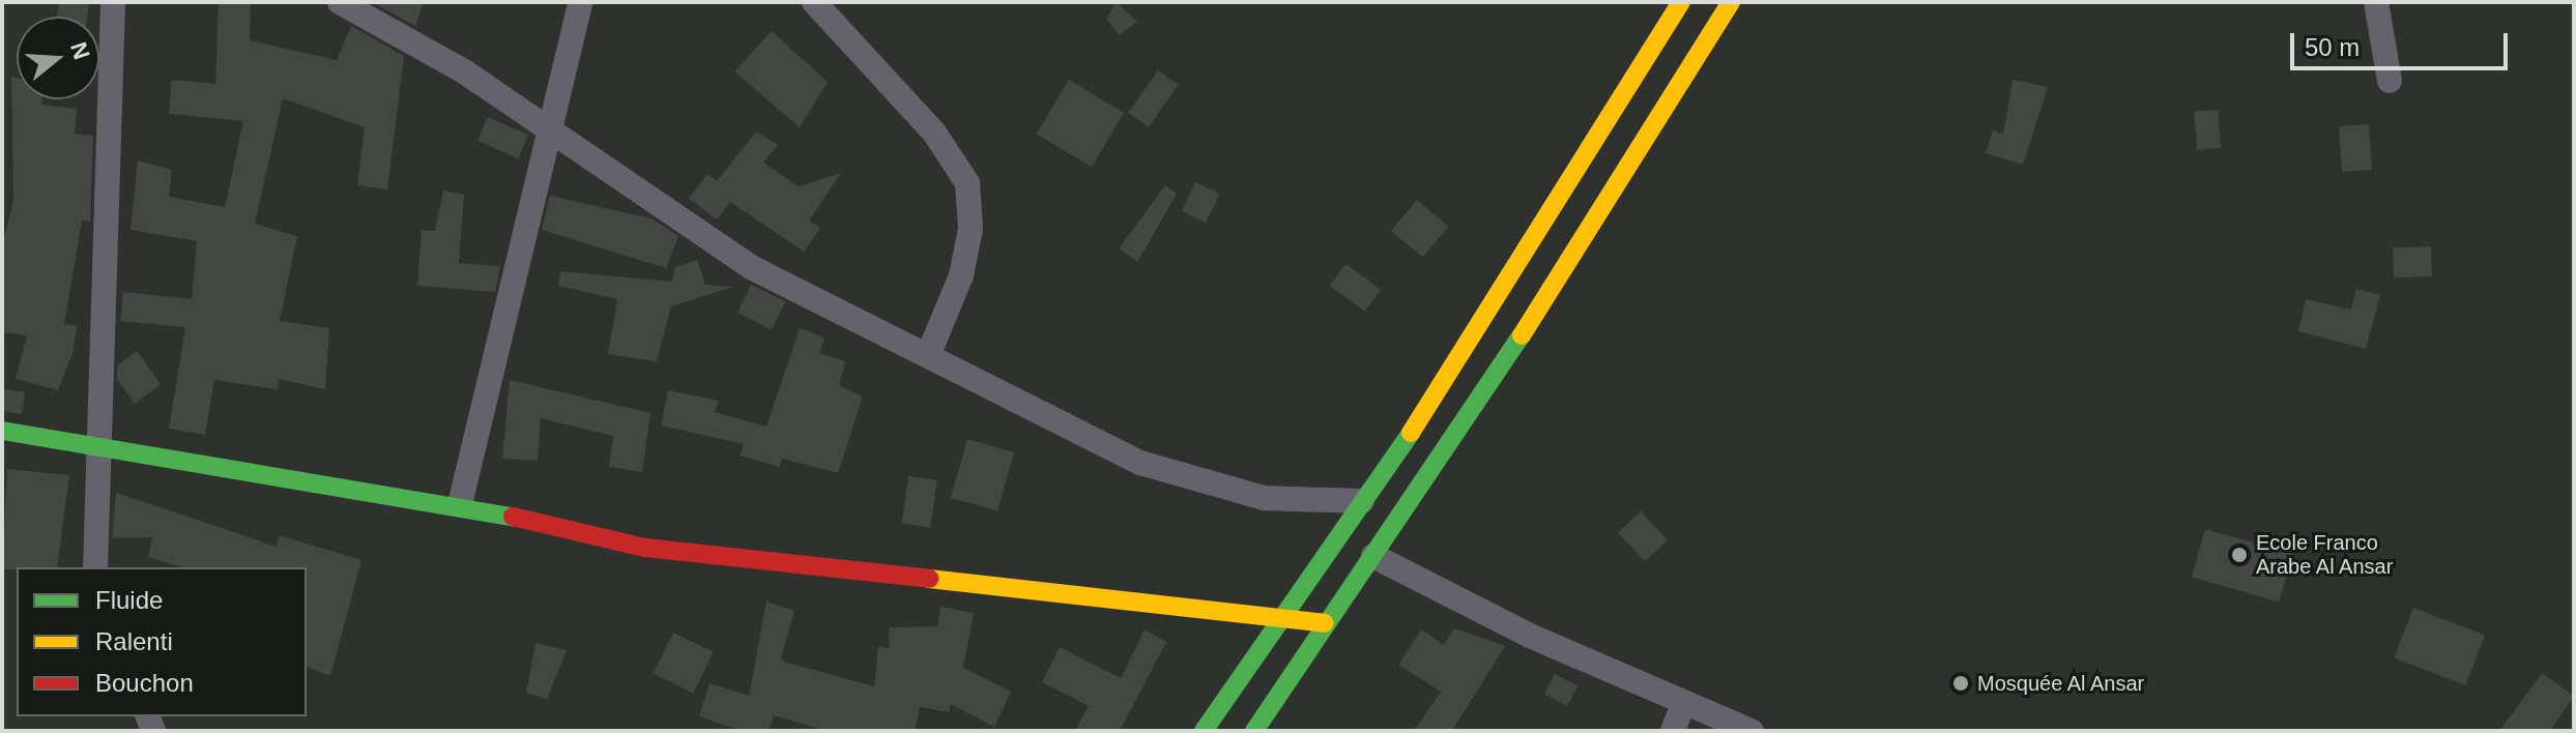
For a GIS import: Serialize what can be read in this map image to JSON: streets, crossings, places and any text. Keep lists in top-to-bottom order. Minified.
{"places":["Ecole Franco Arabe Al Ansar","Mosquée Al Ansar"],"legend":["Fluide","Ralenti","Bouchon"],"scale_bar":"50 m","north":"right"}
